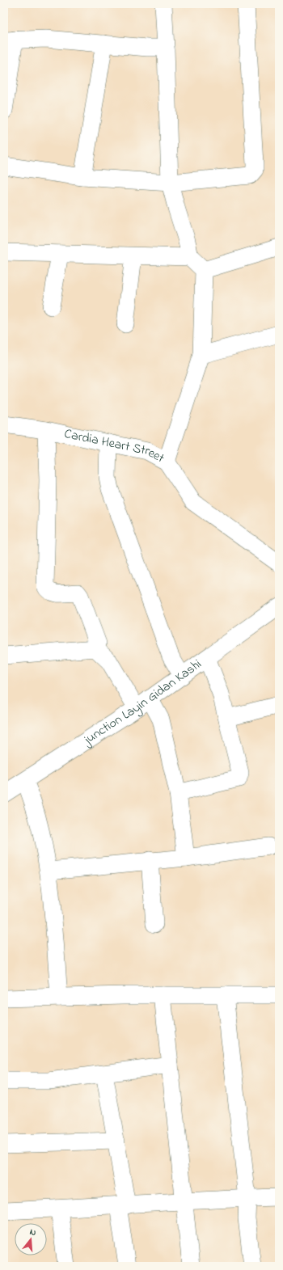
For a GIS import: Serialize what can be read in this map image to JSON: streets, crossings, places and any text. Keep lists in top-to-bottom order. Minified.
{"streets":{"street":["Cardia Heart Street","junction Layin Gidan Kashi"]},"north":"top"}
